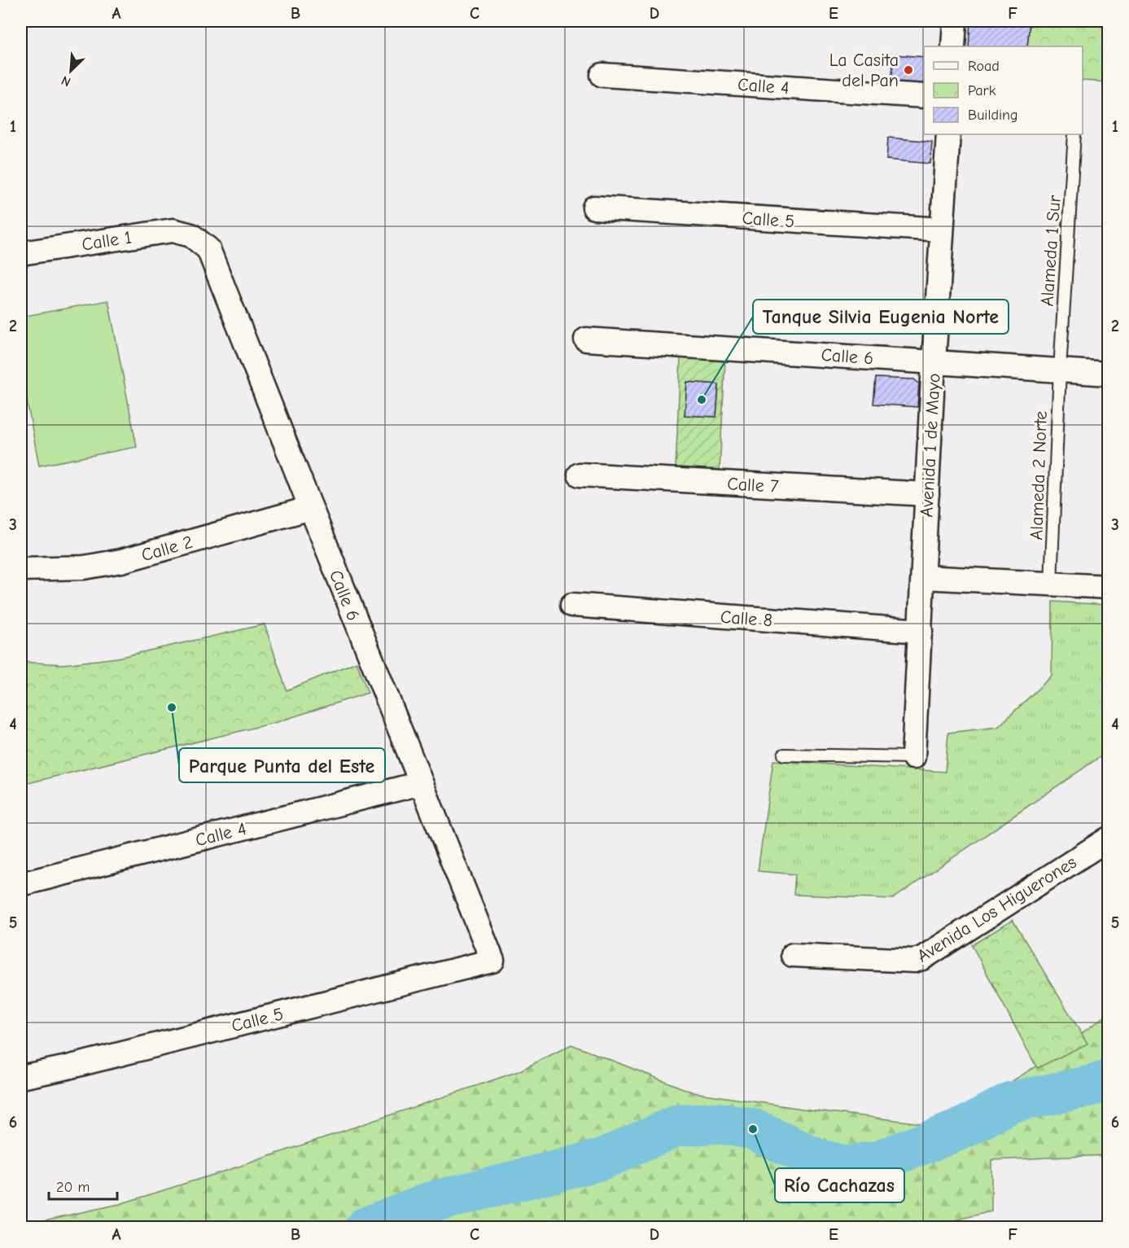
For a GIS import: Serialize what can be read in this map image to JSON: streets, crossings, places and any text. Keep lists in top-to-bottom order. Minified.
{"streets":{"street":["Calle 4","Calle 5","Calle 1","Calle 6","Avenida 1 de Mayo","Calle 7","Calle 2","Calle 8","Avenida Los Higuerones"],"lane":["Alameda 1 Sur","Alameda 2 Norte"]},"crossings":[["Calle 4","Calle 6"],["Calle 5","Calle 6"],["Calle 5","Avenida 1 de Mayo"],["Calle 1","Calle 6"],["Alameda 1 Sur","Calle 6"],["Alameda 1 Sur","Alameda 2 Norte"],["Calle 6","Avenida 1 de Mayo"],["Calle 6","Alameda 2 Norte"],["Calle 6","Calle 2"],["Avenida 1 de Mayo","Calle 7"],["Avenida 1 de Mayo","Calle 8"]],"places":["La Casita del Pan","Tanque Silvia Eugenia Norte","Parque Punta del Este","Río Cachazas"],"legend":["Road","Park","Building"],"scale_bar":"20 m","north":"bottom left","grid":{"columns":["A","B","C","D","E","F"],"rows":["1","2","3","4","5","6"]}}
